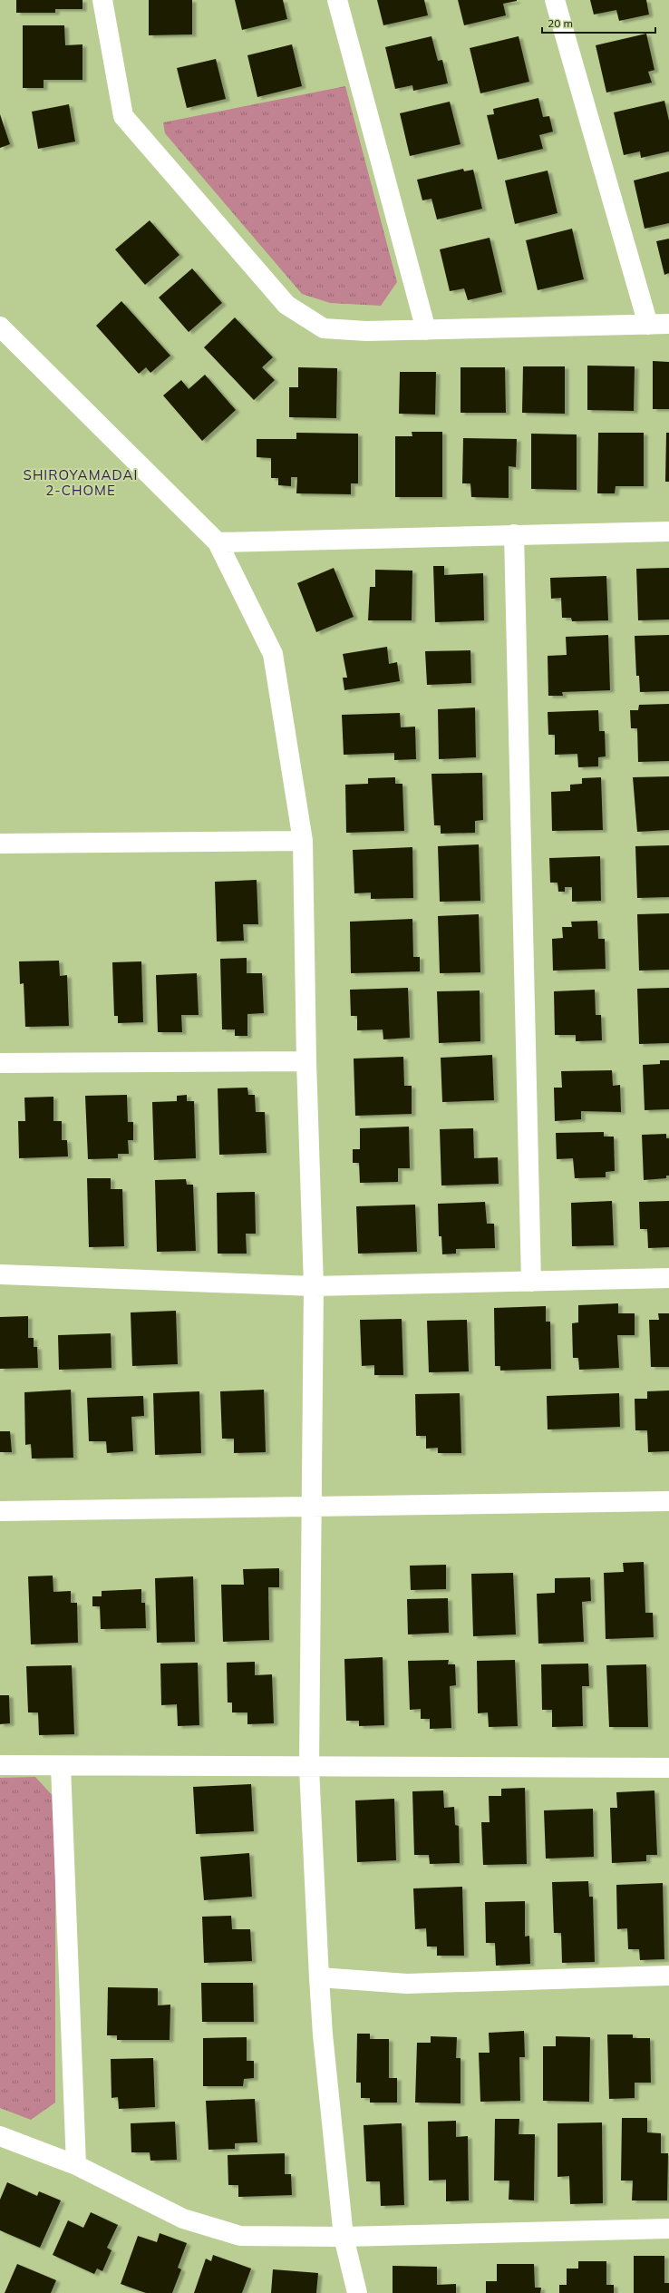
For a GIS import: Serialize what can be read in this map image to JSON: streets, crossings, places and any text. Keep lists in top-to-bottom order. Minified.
{"districts":["SHIROYAMADAI 2-CHOME"],"scale_bar":"20 m"}
